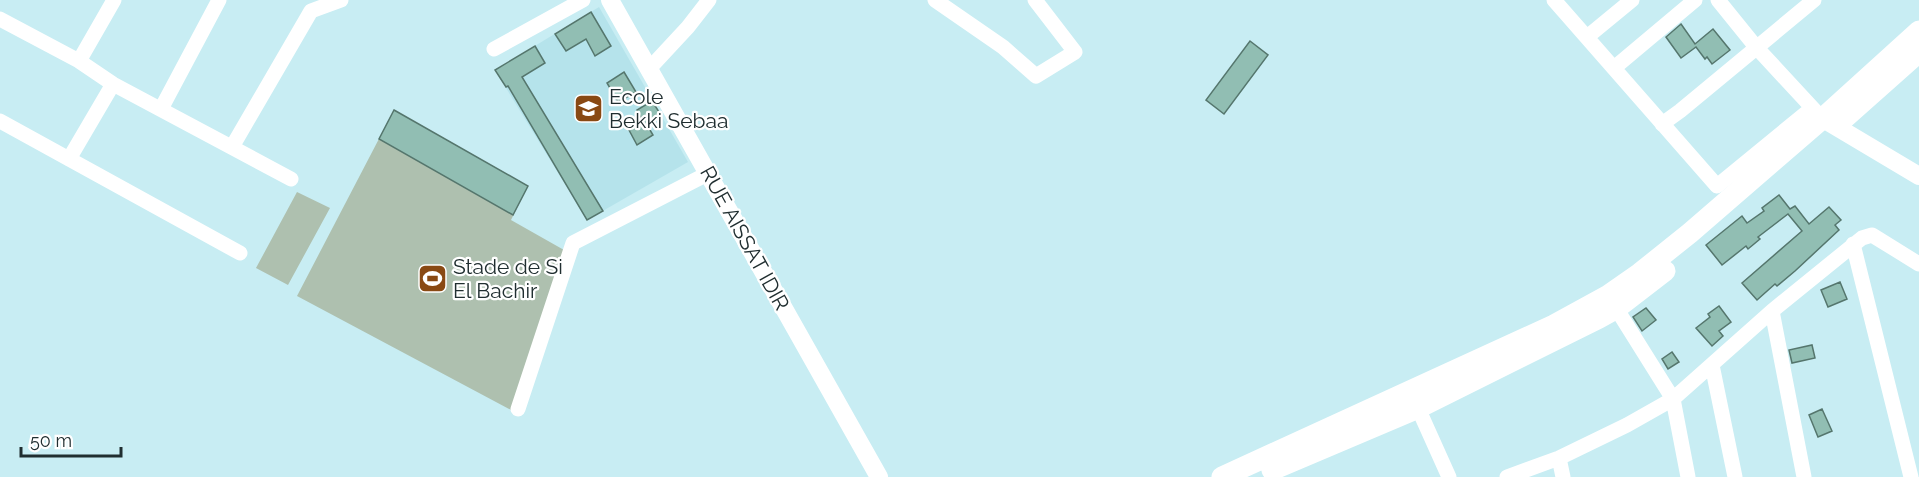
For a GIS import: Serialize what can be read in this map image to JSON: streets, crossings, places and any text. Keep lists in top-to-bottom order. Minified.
{"streets":{"street":["RUE AISSAT IDIR"]},"places":{"school or university":["Ecole Bekki Sebaa"],"sports":["Stade de Si El Bachir"]},"scale_bar":"50 m"}
